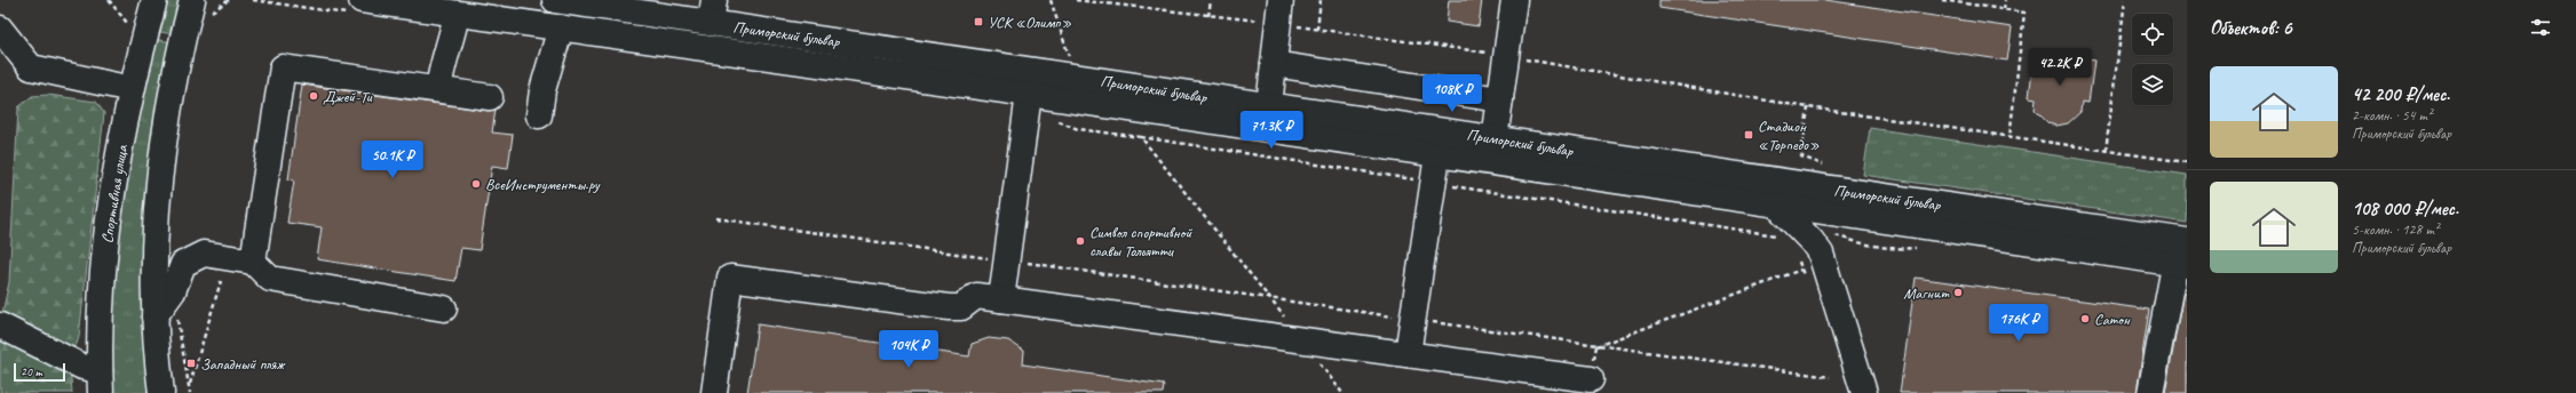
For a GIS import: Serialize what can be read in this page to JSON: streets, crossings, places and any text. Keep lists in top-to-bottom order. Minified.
{"streets":{"main road":["Приморский бульвар","Спортивная улица"]},"places":{"transit":["УСК «Олимп»","Стадион «Торпедо»","Западный пляж"],"other":["Джей-Ти","ВсеИнструменты.ру","Символ спортивной славы Тольятти","Магнит","Сатон"]},"scale_bar":"20 m","page":{"heading":"Объектов: 6","price":["42.2K ₽","108K ₽","71.3K ₽","50.1K ₽","176K ₽","104K ₽"],"list":[{"name":"42 200 ₽/мес.","note":"2-комн. · 54 m² · Приморский бульвар"},{"name":"108 000 ₽/мес.","note":"5-комн. · 128 m² · Приморский бульвар"}],"scale":"20 m"}}
